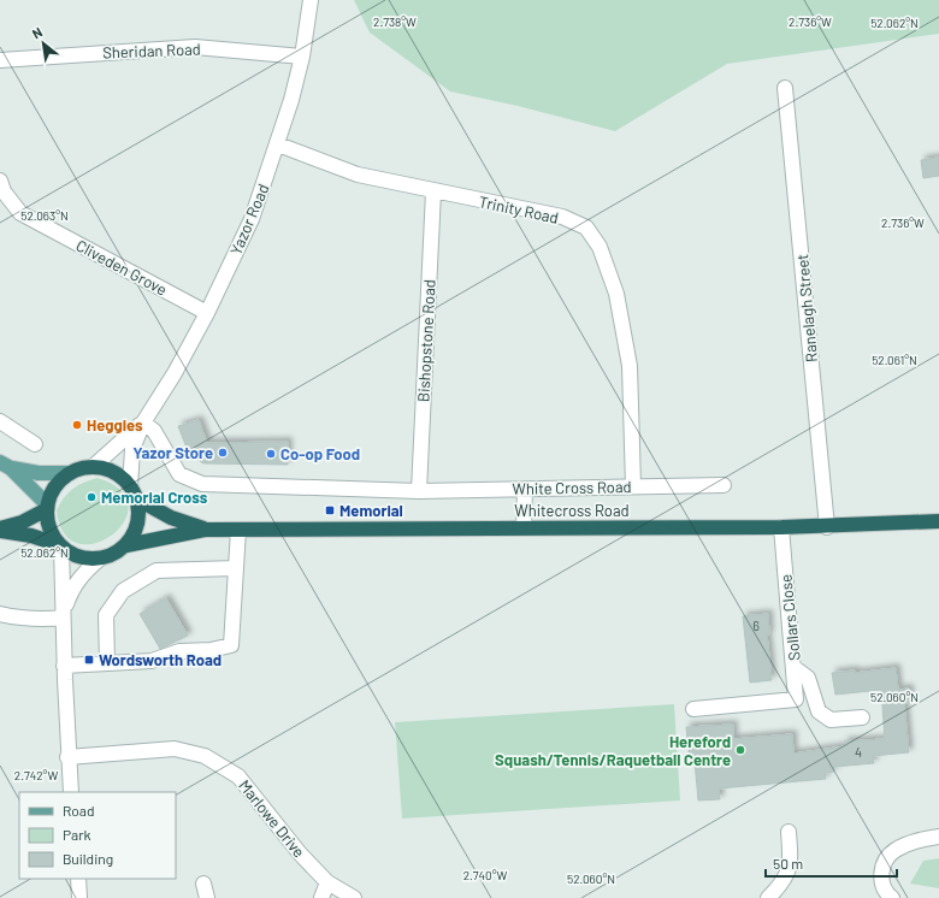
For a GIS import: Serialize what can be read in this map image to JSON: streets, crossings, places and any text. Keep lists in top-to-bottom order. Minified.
{"streets":{"highway":["Whitecross Road"],"street":["Sheridan Road","Trinity Road","Yazor Road","Cliveden Grove","Ranelagh Street","Bishopstone Road","White Cross Road","Sollars Close","Marlowe Drive"]},"crossings":[["Sheridan Road","Yazor Road"],["Trinity Road","Yazor Road"],["Trinity Road","Bishopstone Road"],["Trinity Road","White Cross Road"],["Yazor Road","Cliveden Grove"],["Yazor Road","White Cross Road"],["Yazor Road","Whitecross Road"],["Ranelagh Street","Whitecross Road"],["Bishopstone Road","White Cross Road"],["Whitecross Road","Sollars Close"]],"places":{"other":["Heggies","Yazor Store","Co-op Food","Memorial Cross","Hereford Squash/Tennis/Raquetball Centre"],"transit":["Memorial","Wordsworth Road"]},"house_numbers":["6","4"],"legend":["Road","Park","Building"],"scale_bar":"50 m","north":"top left","coordinates":["2.738°W","2.736°W","52.062°N","52.063°N","52.061°N","52.060°N","2.742°W","2.740°W"]}
